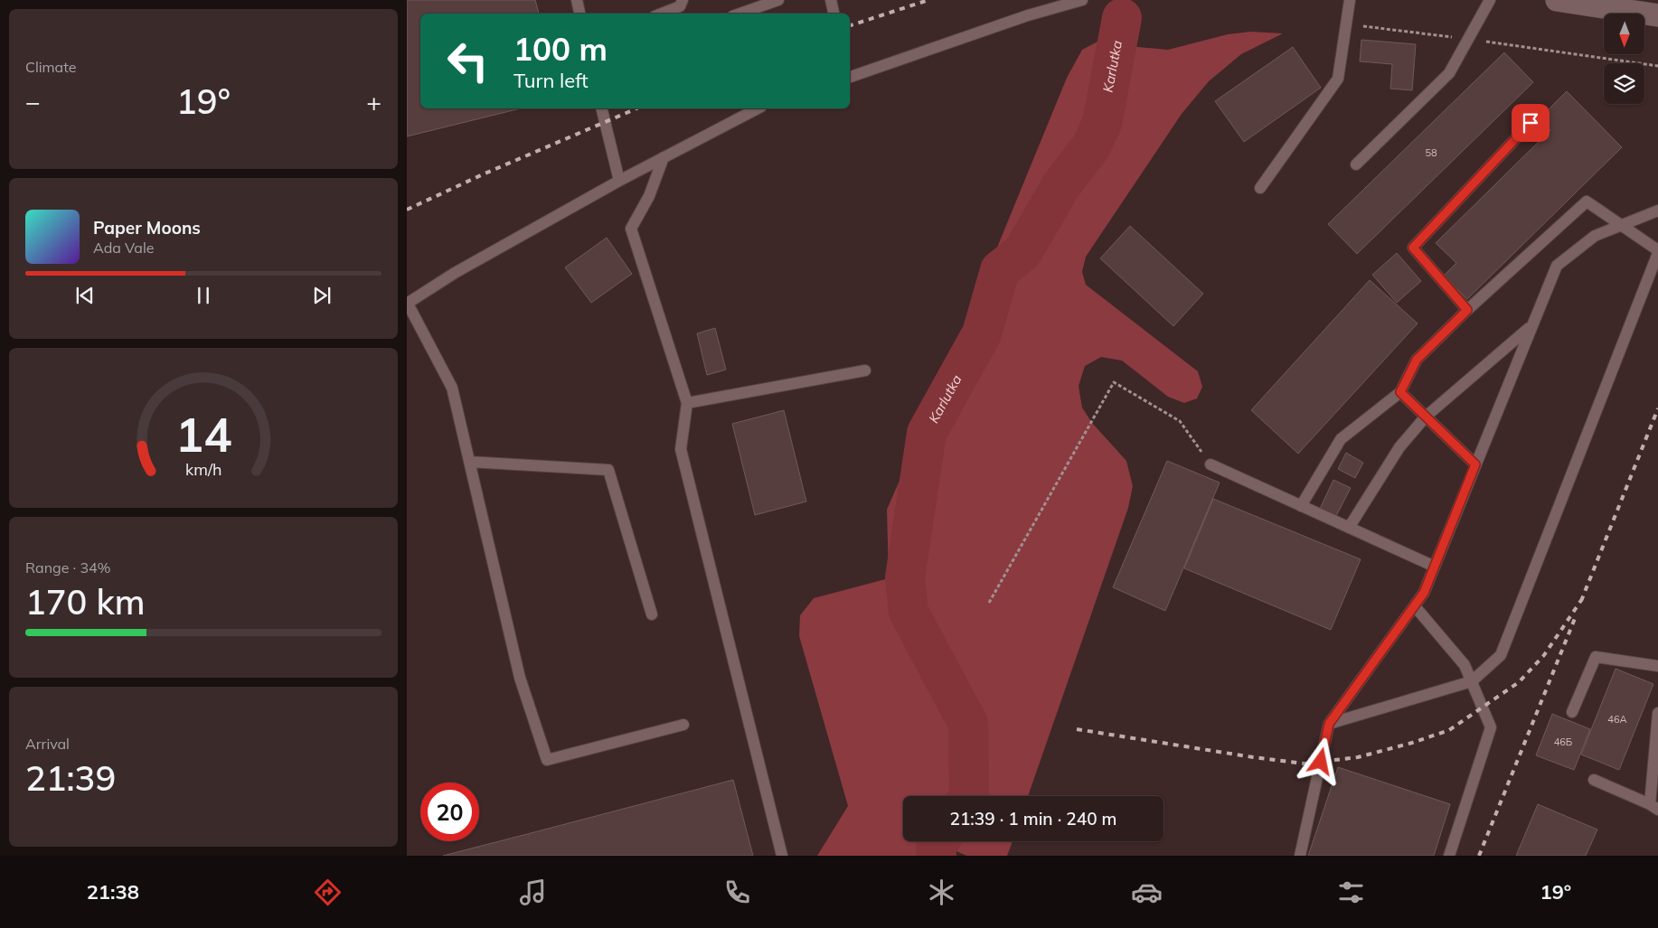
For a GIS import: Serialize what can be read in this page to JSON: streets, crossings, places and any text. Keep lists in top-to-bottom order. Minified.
{"water":["Karlutka"],"house_numbers":["58","46А","46Б"],"north":"bottom","page":{"tile":["Climate",["Range · 34%","170 km"],["Arrival","21:39"]],"turn":["100 m","Turn left"],"heat":["−","19°","+"],"song":["Paper Moons","Ada Vale"],"limit":"20","trip":"21:39 · 1 min · 240 m","tabs":["21:38","19°"],"gauge":["14","km/h"]}}
